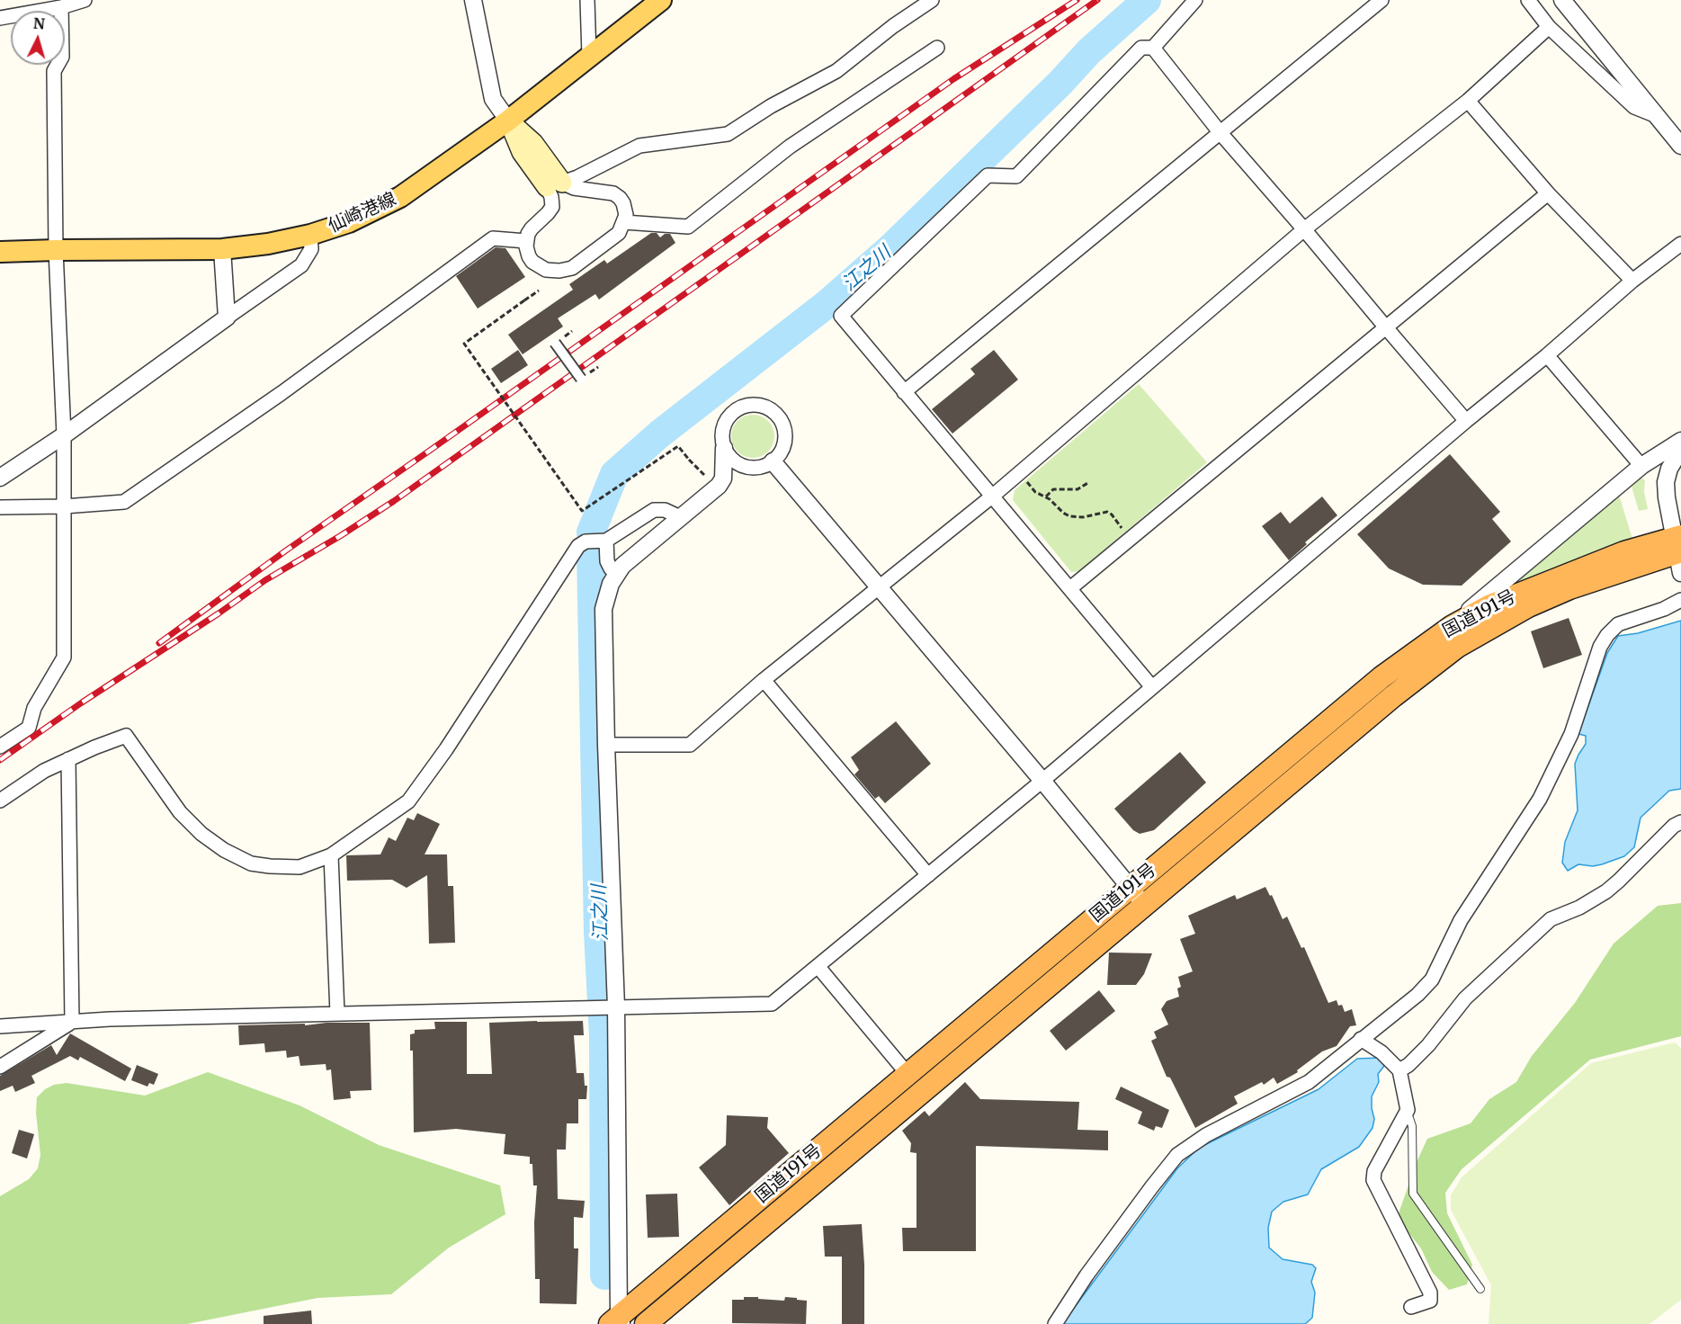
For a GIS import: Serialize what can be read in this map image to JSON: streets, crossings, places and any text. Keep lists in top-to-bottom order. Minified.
{"streets":{"highway":["国道191号"],"main road":["仙崎港線"]},"water":["江之川"],"north":"top"}
